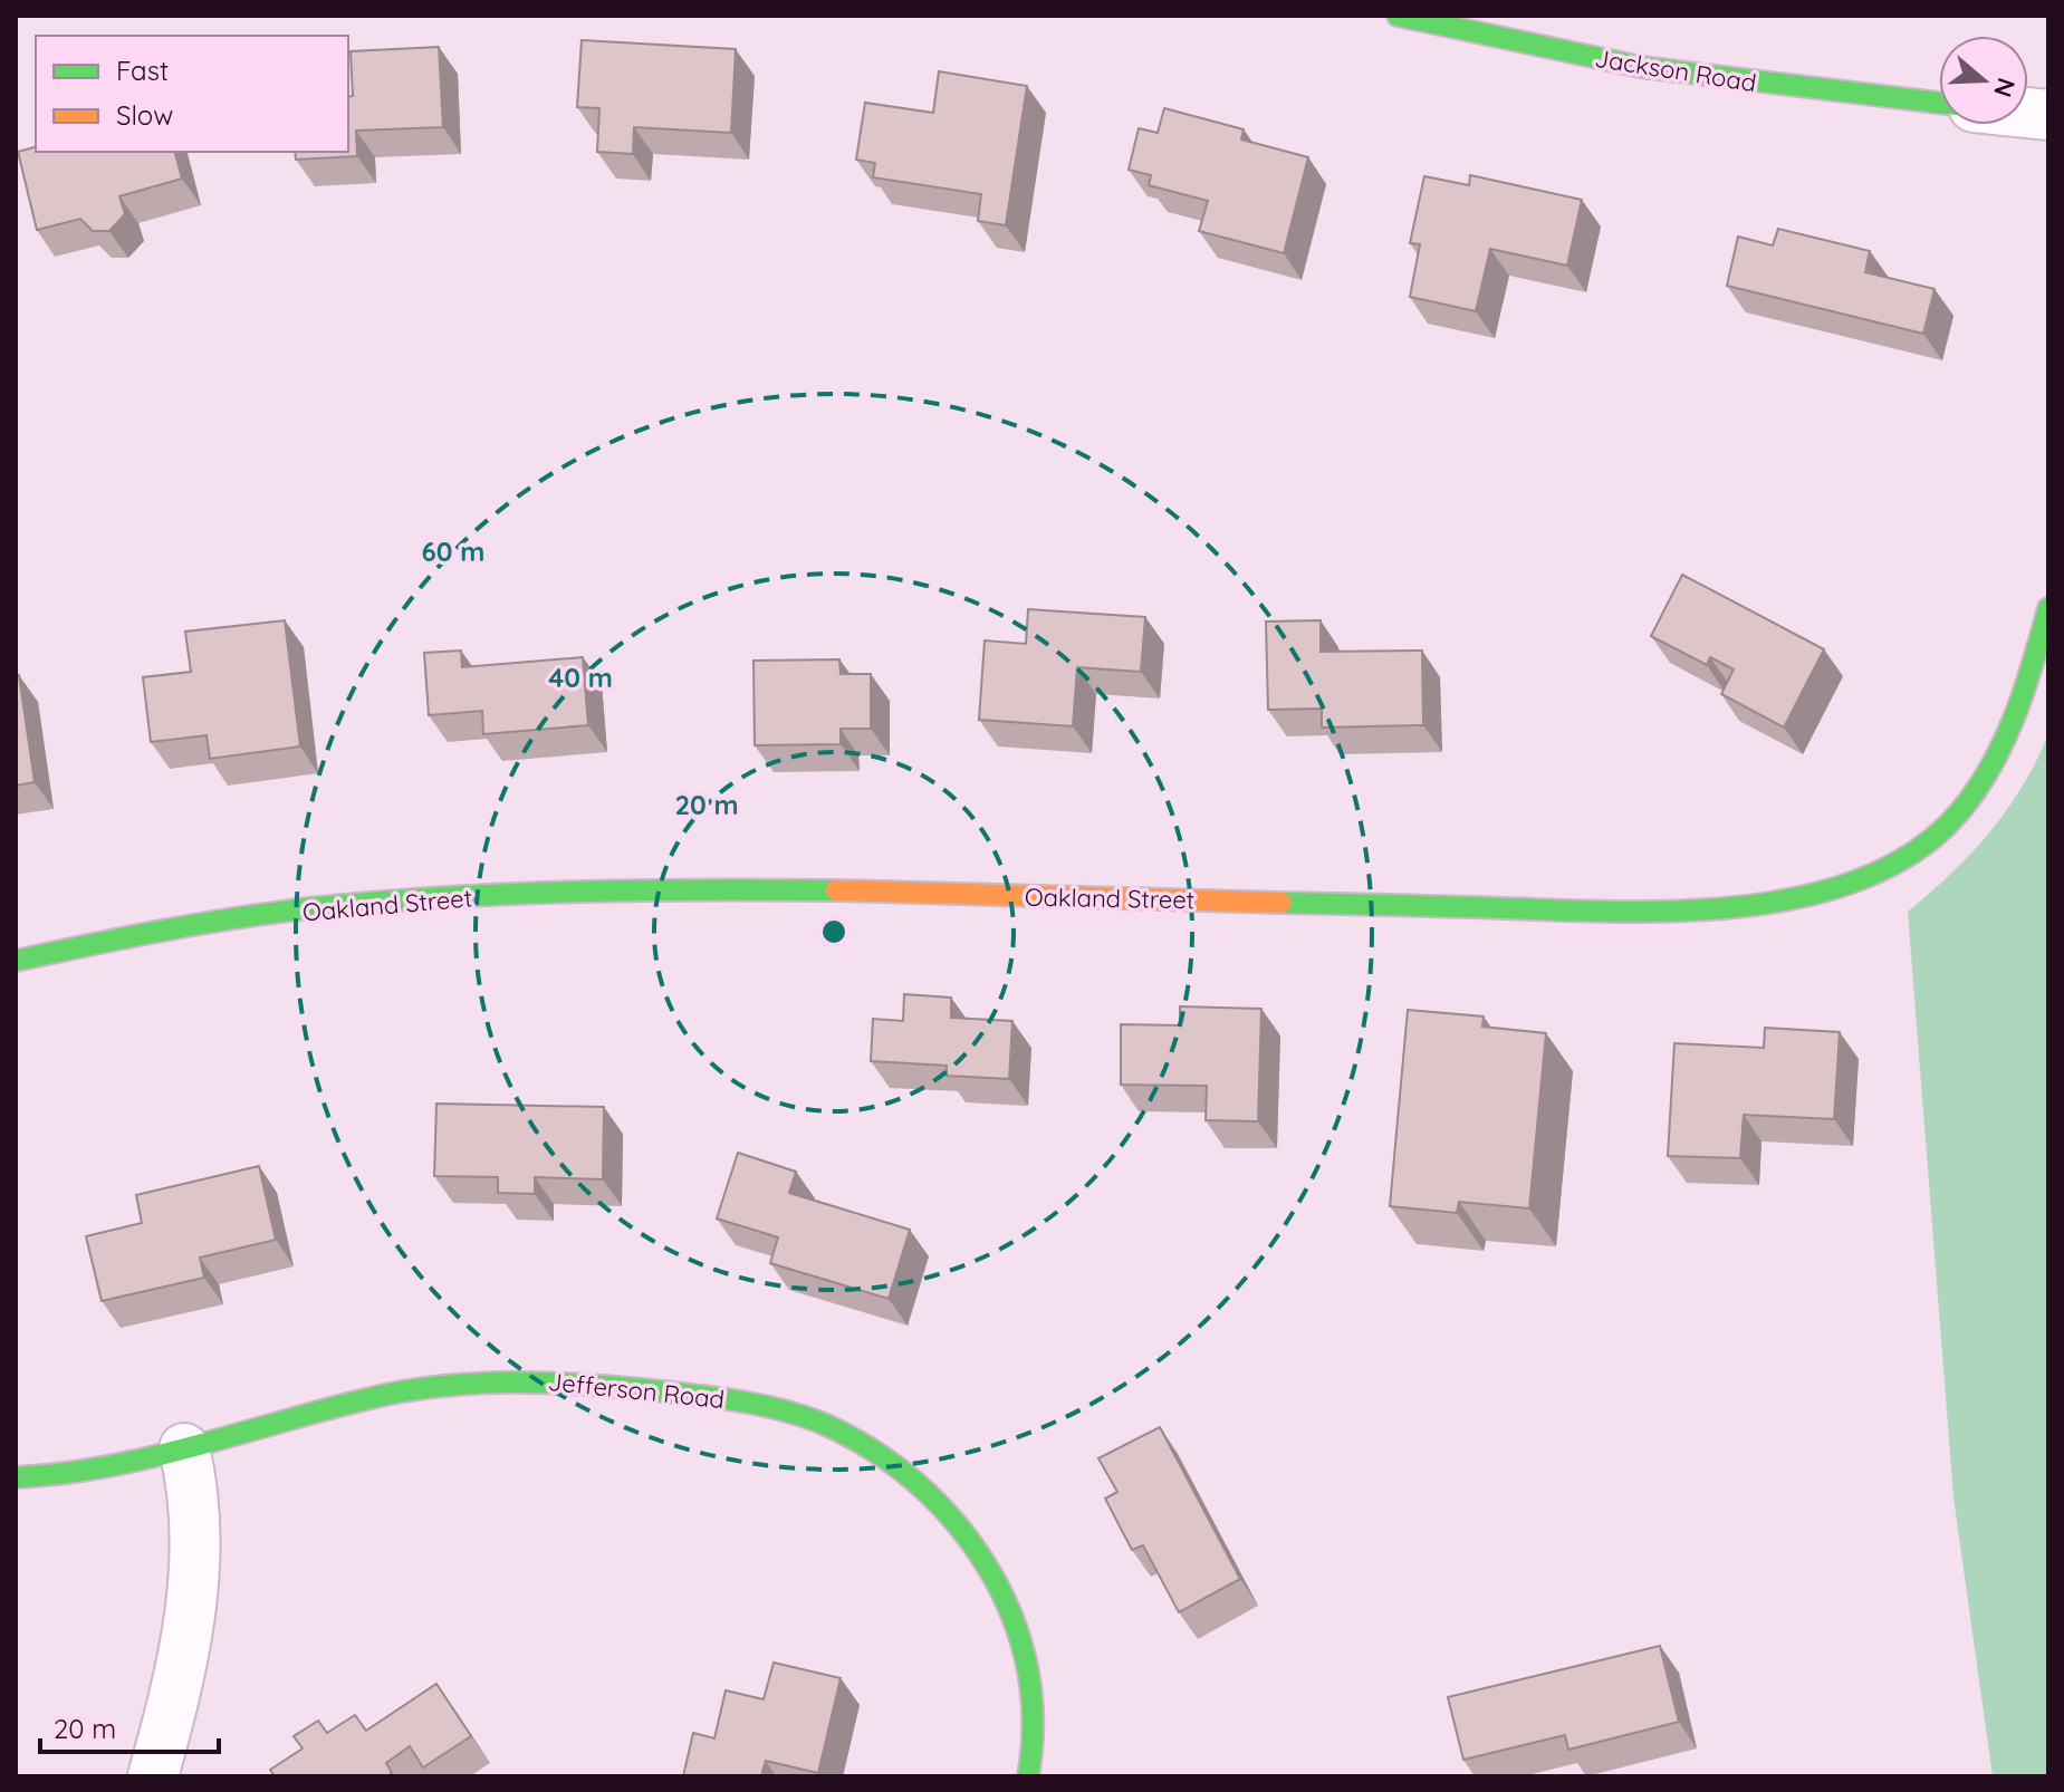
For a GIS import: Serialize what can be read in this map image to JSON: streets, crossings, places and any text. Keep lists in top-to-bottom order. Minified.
{"streets":{"street":["Jackson Road","Oakland Street","Jefferson Road"]},"legend":["Fast","Slow"],"scale_bar":"20 m","north":"right","rings":["60 m","40 m","20 m"]}
